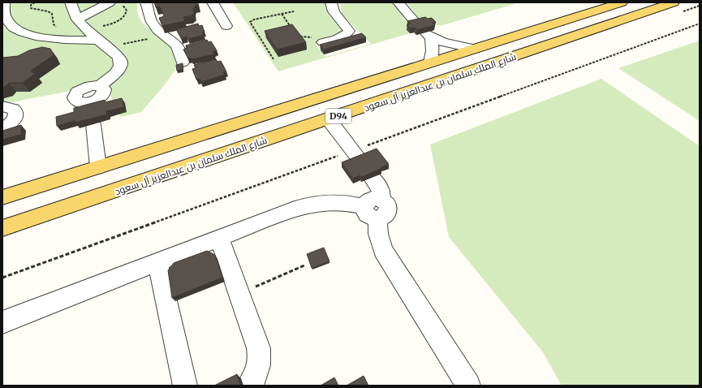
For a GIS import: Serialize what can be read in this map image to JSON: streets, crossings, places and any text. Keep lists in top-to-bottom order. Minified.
{"streets":{"main road":["شارع الملك سلمان بن عبدالعزيز آل سعود","D94"]}}
